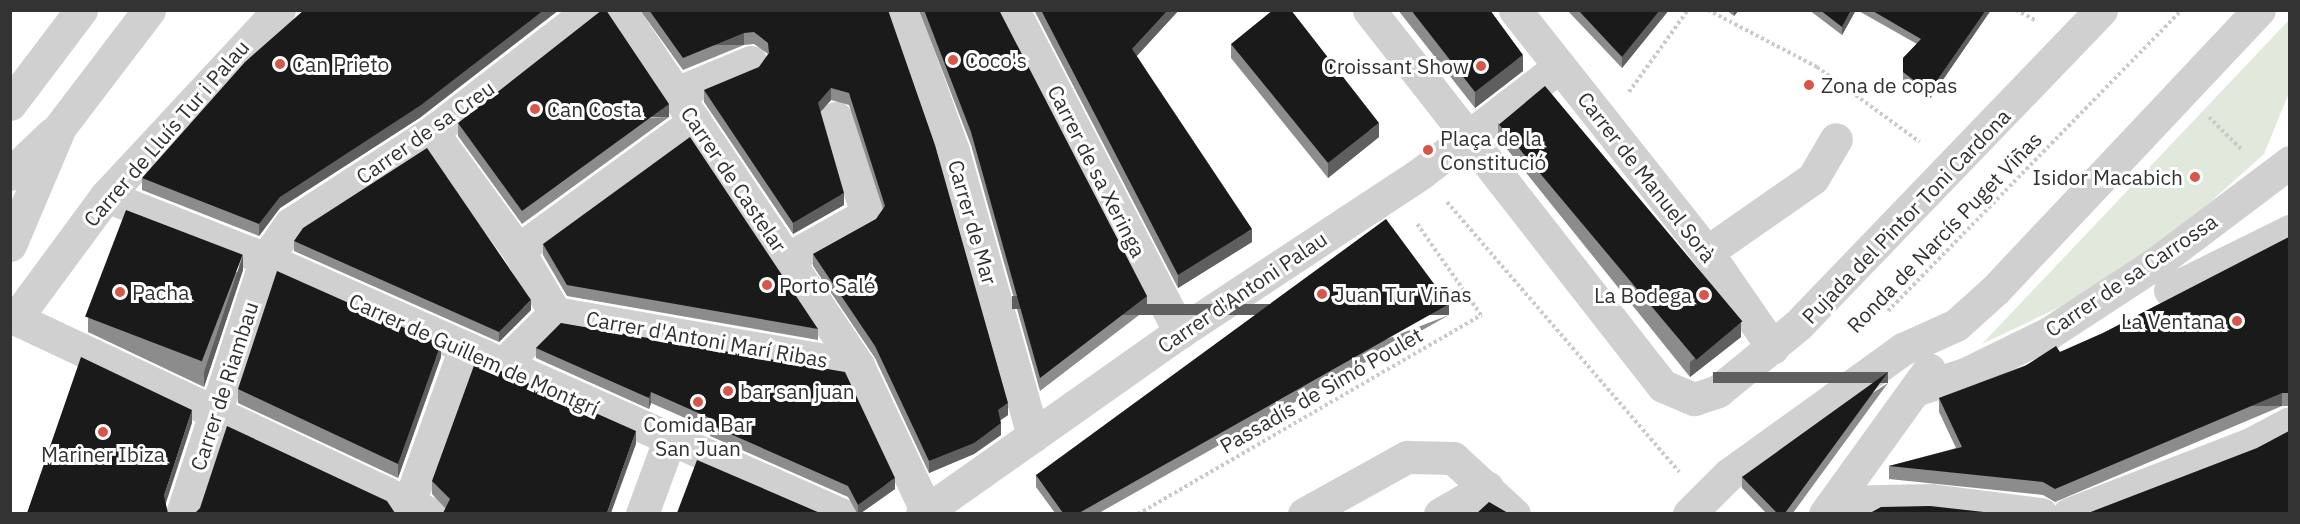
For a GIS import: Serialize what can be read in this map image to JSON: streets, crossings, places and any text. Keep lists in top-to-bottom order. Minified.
{"streets":{"street":["Carrer de sa Creu","Carrer de Lluís Tur i Palau","Carrer de sa Xeringa","Carrer de Manuel Sorà","Carrer de Castelar","Pujada del Pintor Toni Cardona","Carrer de Mar","Carrer de sa Carrossa","Carrer d'Antoni Palau","Carrer d'Antoni Marí Ribas","Carrer de Guillem de Montgrí","Carrer de Riambau"],"path":["Ronda de Narcís Puget Viñas","Passadís de Simó Poulet"]},"crossings":[["Carrer de sa Creu","Carrer de Guillem de Montgrí"],["Carrer de sa Creu","Carrer de Riambau"],["Carrer de Lluís Tur i Palau","Carrer de Guillem de Montgrí"],["Carrer de sa Xeringa","Carrer d'Antoni Palau"],["Carrer de Manuel Sorà","Pujada del Pintor Toni Cardona"],["Carrer de Manuel Sorà","Carrer d'Antoni Palau"],["Carrer de Castelar","Carrer d'Antoni Palau"],["Carrer de Castelar","Carrer d'Antoni Marí Ribas"],["Pujada del Pintor Toni Cardona","Carrer d'Antoni Palau"],["Carrer de Mar","Carrer d'Antoni Palau"],["Carrer d'Antoni Palau","Passadís de Simó Poulet"],["Carrer de Guillem de Montgrí","Carrer de Riambau"]],"places":["Coco's","Can Prieto","Croissant Show","Zona de copas","Can Costa","Plaça de la Constitució","Isidor Macabich","Porto Salé","Pacha","Juan Tur Viñas","La Bodega","La Ventana","bar san juan","Comida Bar San Juan","Mariner Ibiza"]}
